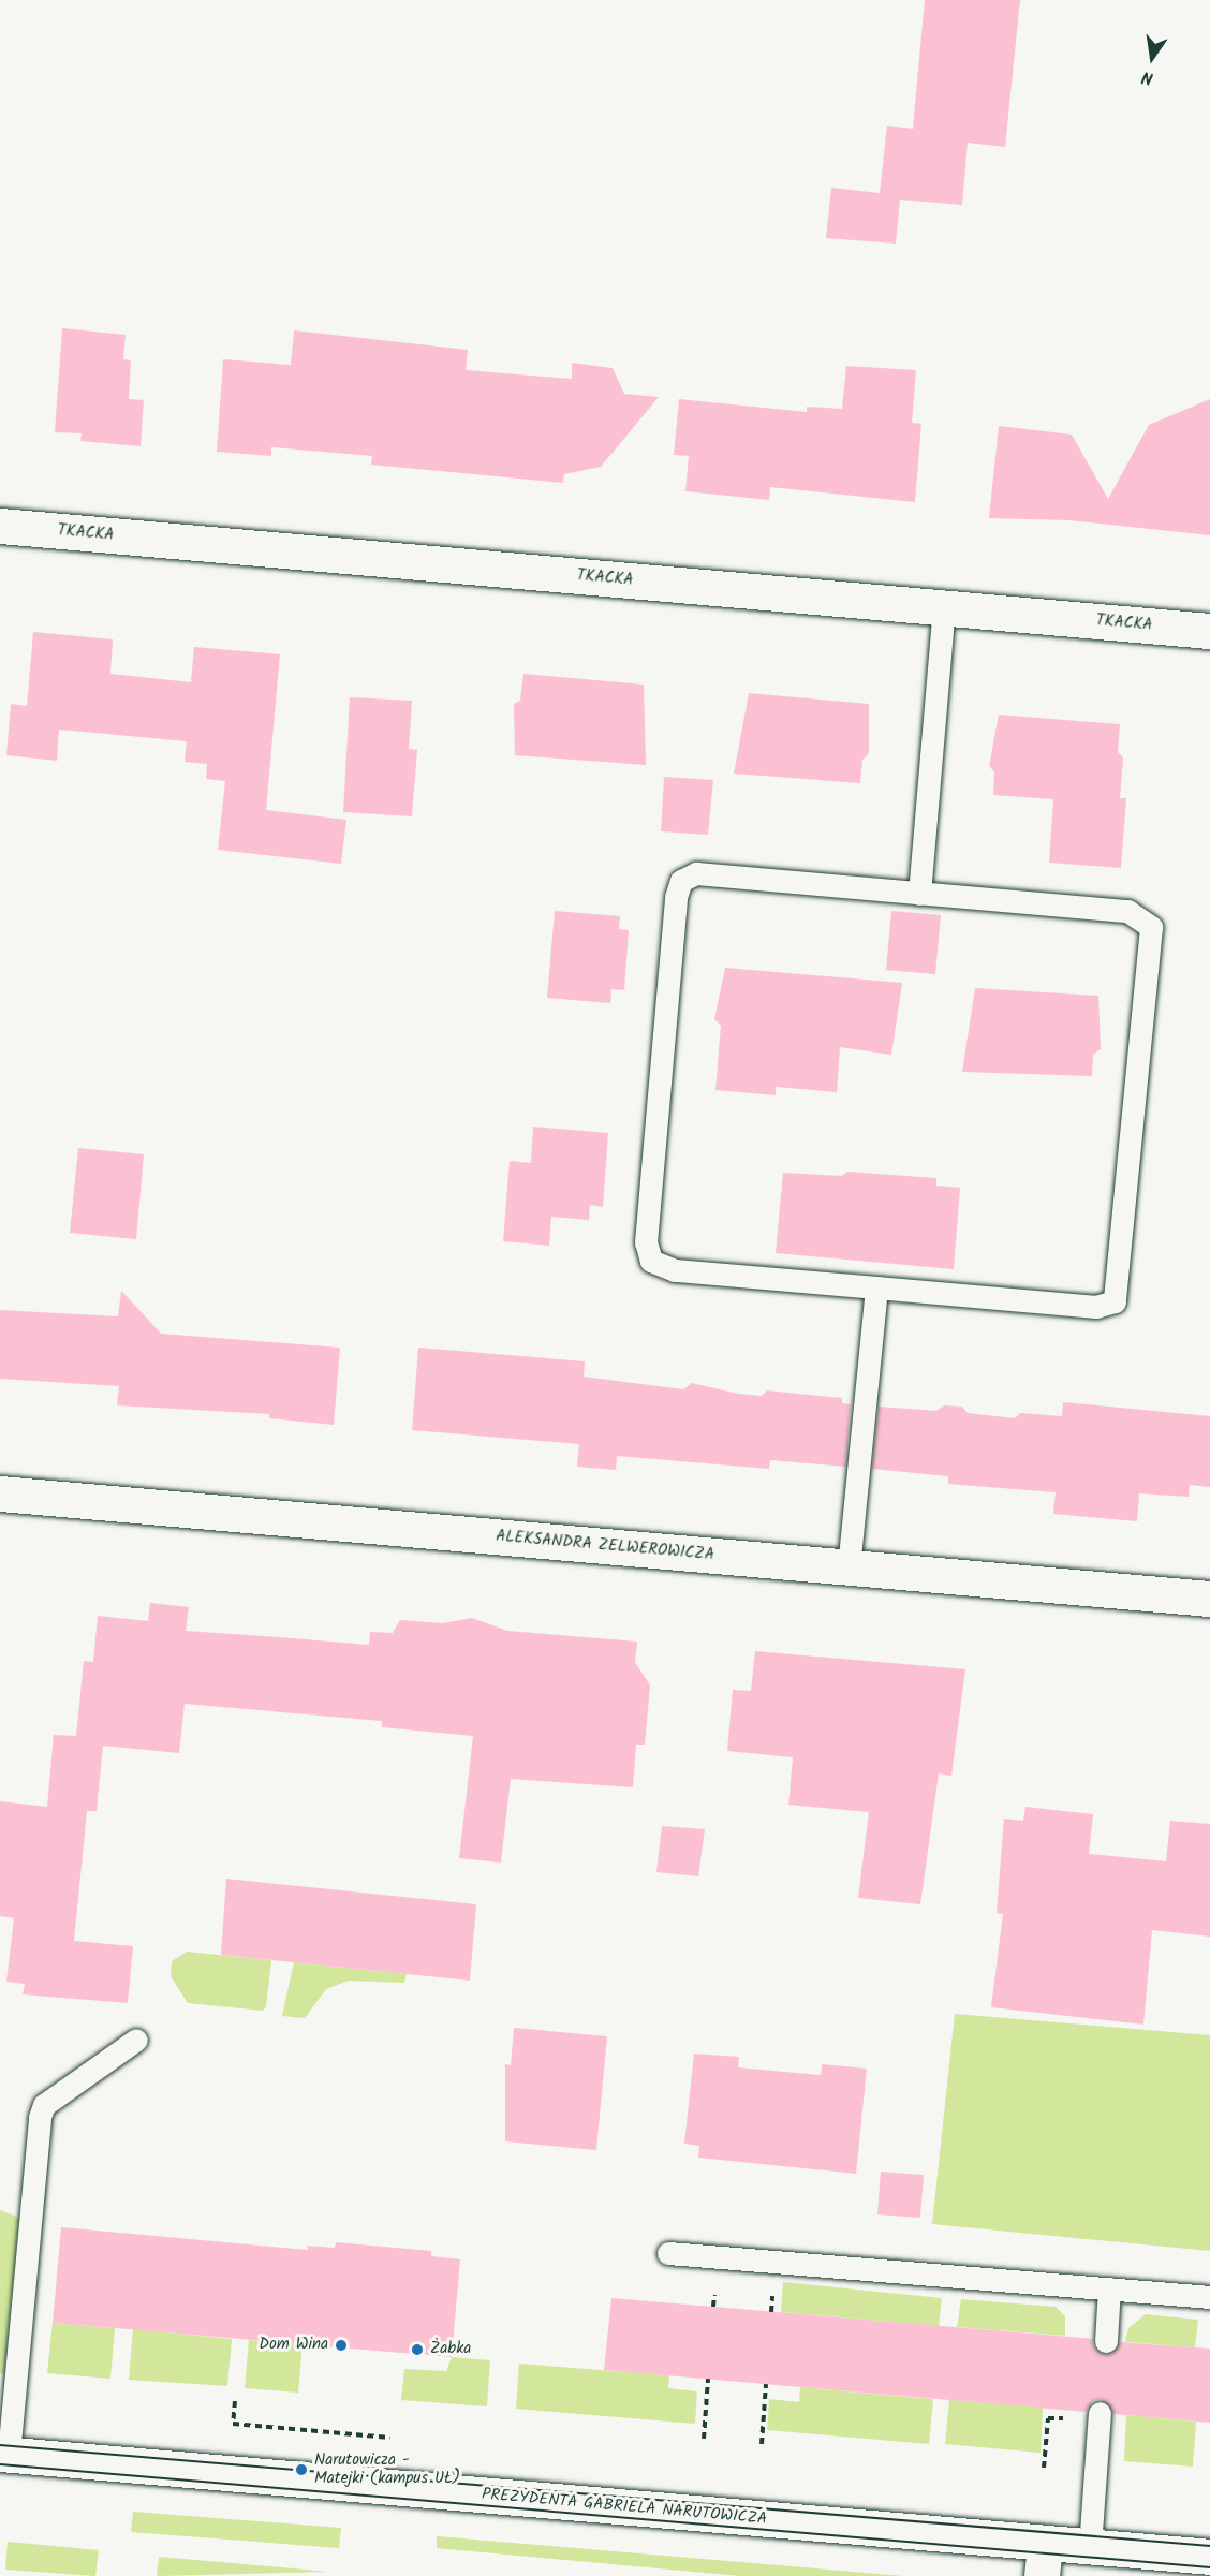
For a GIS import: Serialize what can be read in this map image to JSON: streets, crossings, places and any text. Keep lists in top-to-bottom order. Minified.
{"streets":{"street":["TKACKA","ALEKSANDRA ZELWEROWICZA","PREZYDENTA GABRIELA NARUTOWICZA"]},"places":["Dom Wina","Żabka","Narutowicza - Matejki (kampus UŁ)"],"north":"bottom"}
